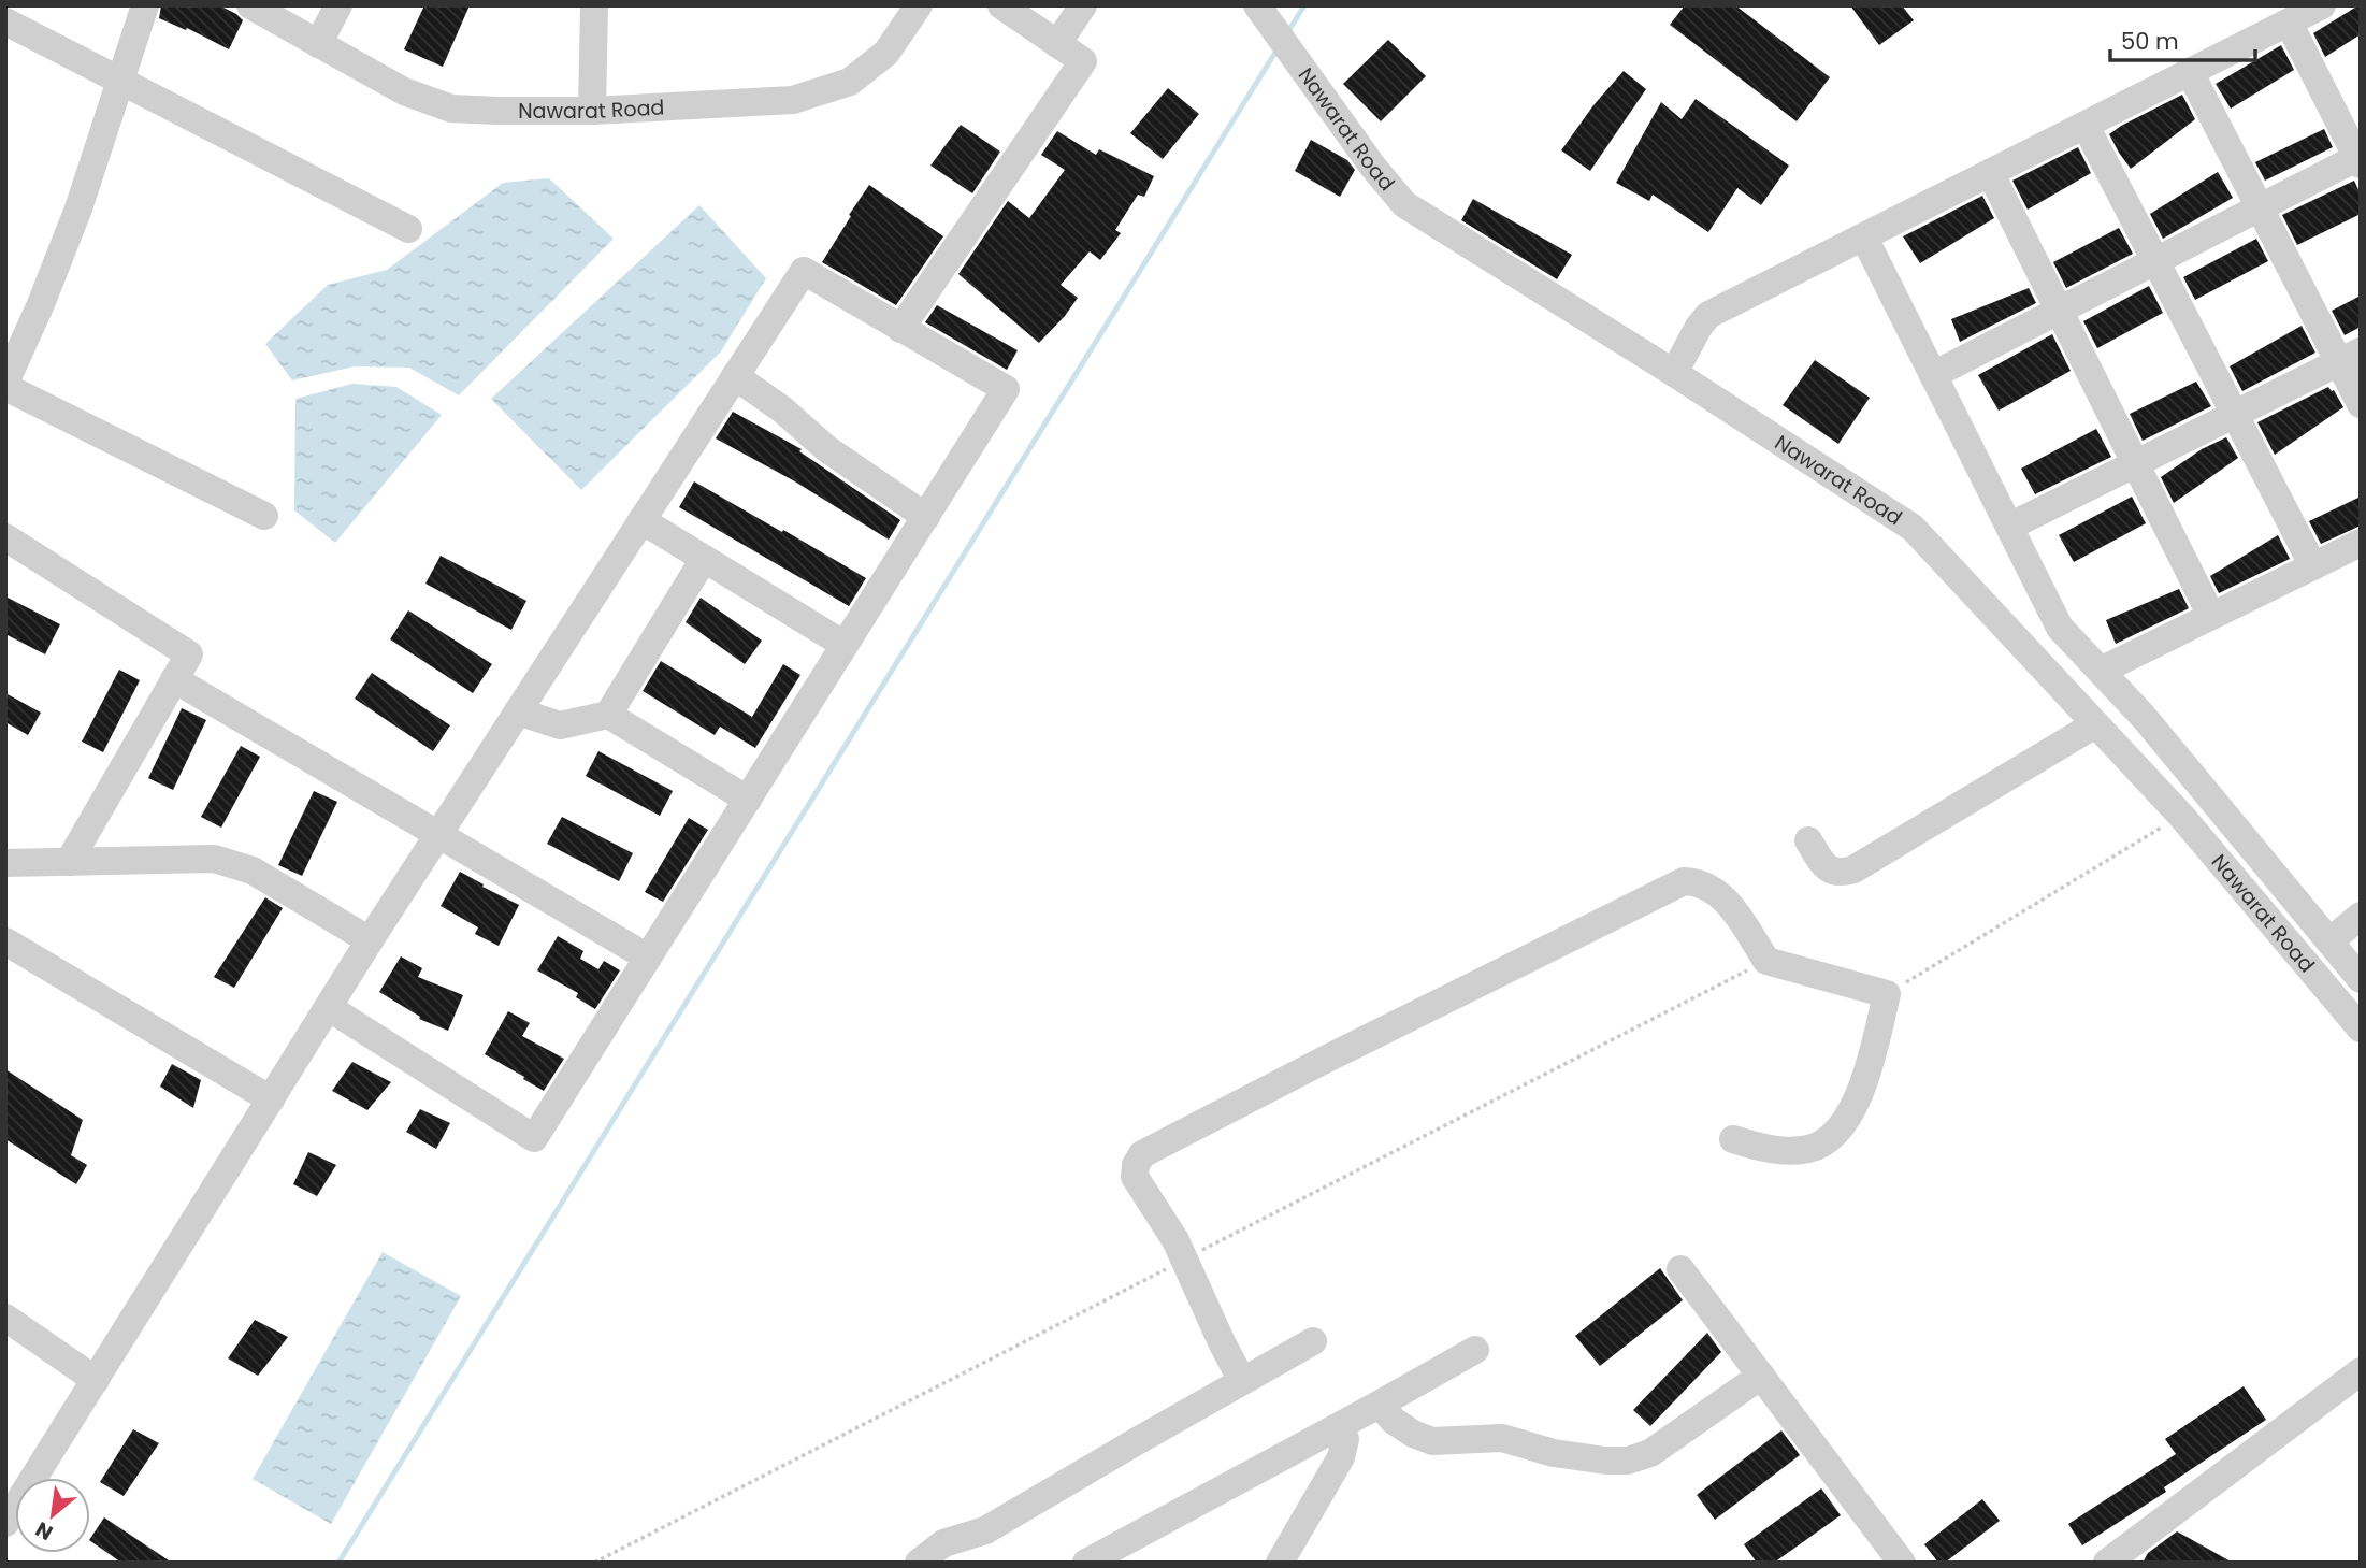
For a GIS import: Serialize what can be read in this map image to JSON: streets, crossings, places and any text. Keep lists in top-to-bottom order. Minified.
{"streets":{"street":["Nawarat Road"]},"scale_bar":"50 m","north":"bottom left"}
